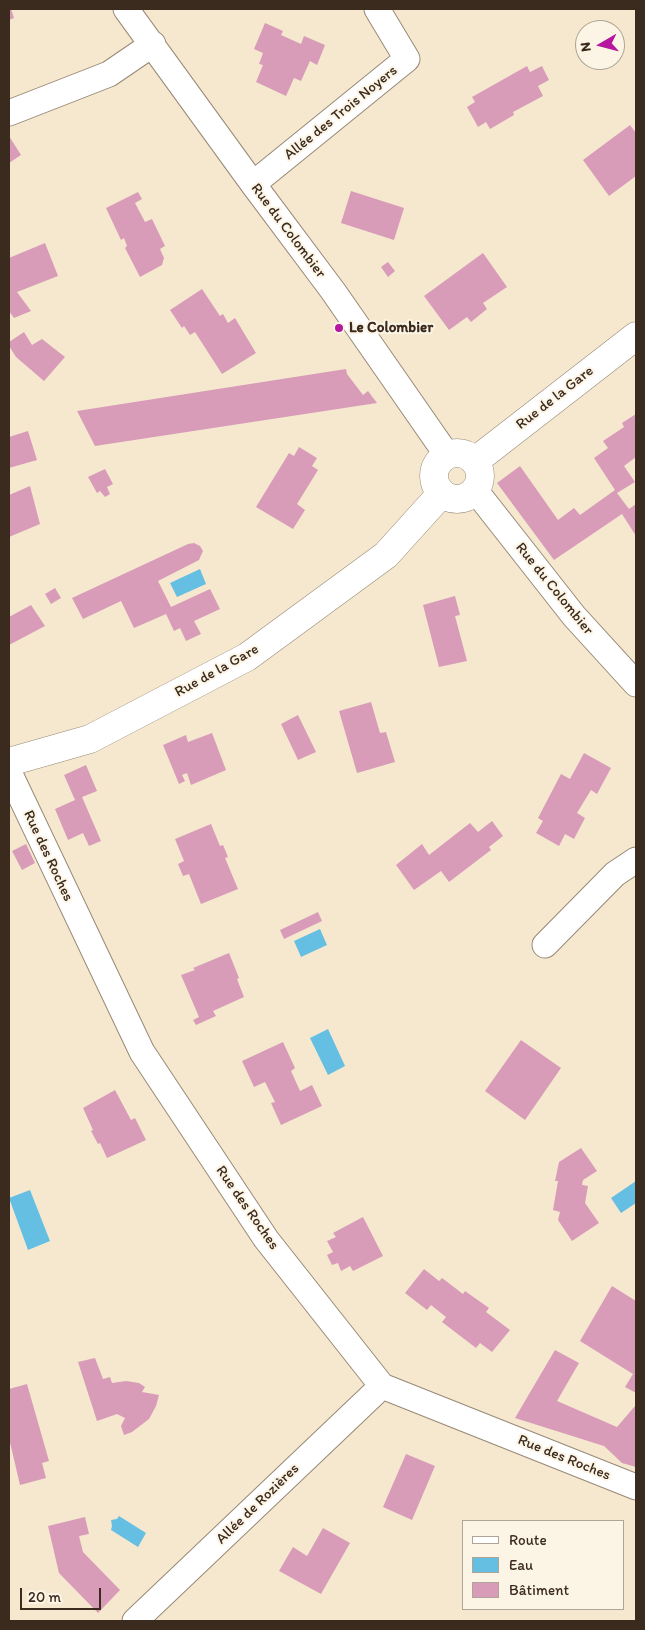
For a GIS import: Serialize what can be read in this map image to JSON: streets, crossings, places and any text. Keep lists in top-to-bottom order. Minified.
{"streets":{"street":["Allée des Trois Noyers","Rue du Colombier","Rue de la Gare","Rue des Roches","Allée de Rozières"]},"crossings":[["Allée des Trois Noyers","Rue du Colombier"],["Rue du Colombier","Rue de la Gare"],["Rue des Roches","Allée de Rozières"]],"places":["Le Colombier"],"legend":["Route","Eau","Bâtiment"],"scale_bar":"20 m","north":"left"}
